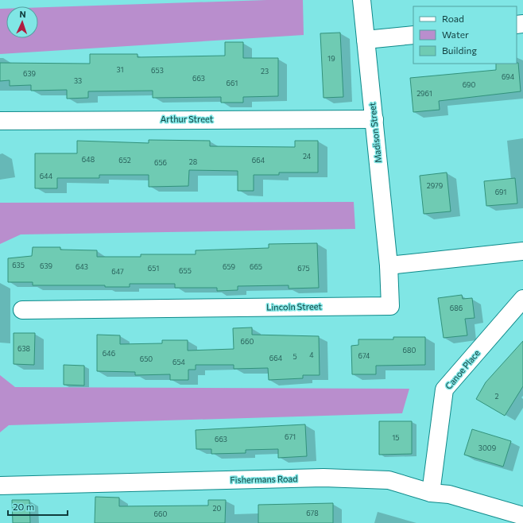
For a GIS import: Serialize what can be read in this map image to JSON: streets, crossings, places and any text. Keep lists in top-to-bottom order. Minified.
{"streets":{"street":["Arthur Street","Madison Street","Lincoln Street","Canoe Place","Fishermans Road"]},"crossings":[["Arthur Street","Madison Street"],["Madison Street","Lincoln Street"],["Canoe Place","Fishermans Road"]],"house_numbers":["19","31","653","23","639","694","663","33","661","690","2961","24","648","652","664","28","656","644","2979","691","635","639","643","659","665","651","675","655","647","686","660","638","680","646","4","674","5","664","650","654","2","671","15","663","3009","20","678","660"],"legend":["Road","Water","Building"],"scale_bar":"20 m","north":"top"}
